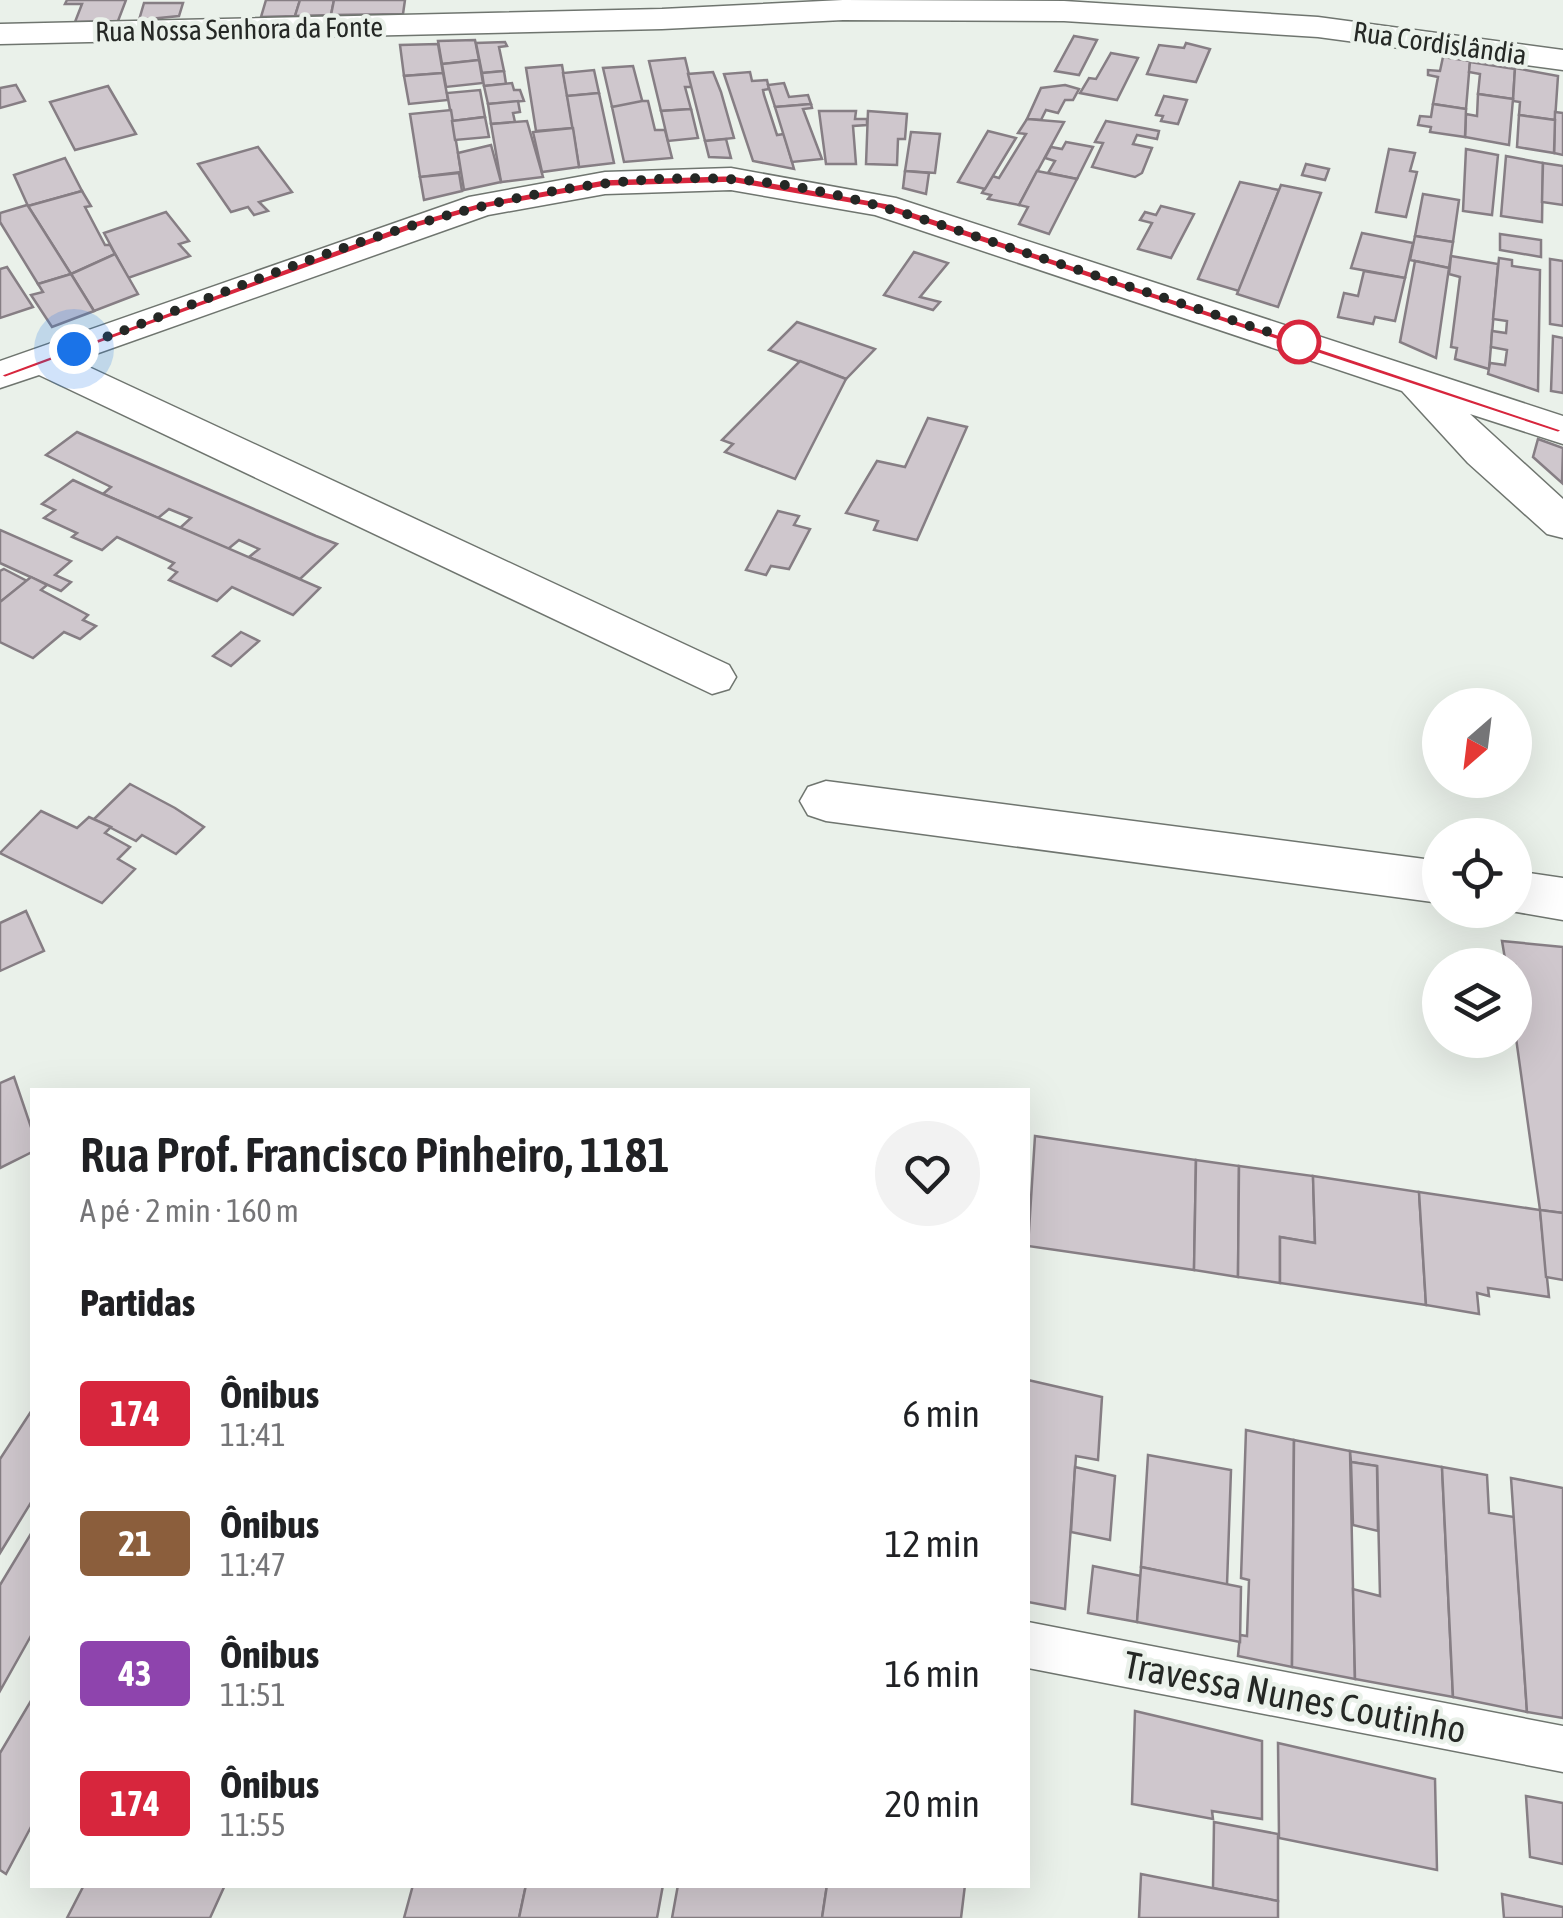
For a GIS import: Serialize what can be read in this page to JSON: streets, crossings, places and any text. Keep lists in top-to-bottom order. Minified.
{"streets":{"street":["Rua Nossa Senhora da Fonte","Rua Cordislândia"],"lane":["Travessa Nunes Coutinho"]},"crossings":[["Rua Nossa Senhora da Fonte","Rua Cordislândia"]],"lines":["bus line 174"],"north":"bottom left","page":{"heading":[["Rua Prof. Francisco Pinheiro, 1181","A pé · 2 min · 160 m"],"Partidas"],"list":[{"mark":"174","name":"Ônibus","note":"11:41","value":"6 min"},{"mark":"21","name":"Ônibus","note":"11:47","value":"12 min"},{"mark":"43","name":"Ônibus","note":"11:51","value":"16 min"},{"mark":"174","name":"Ônibus","note":"11:55","value":"20 min"}]}}
